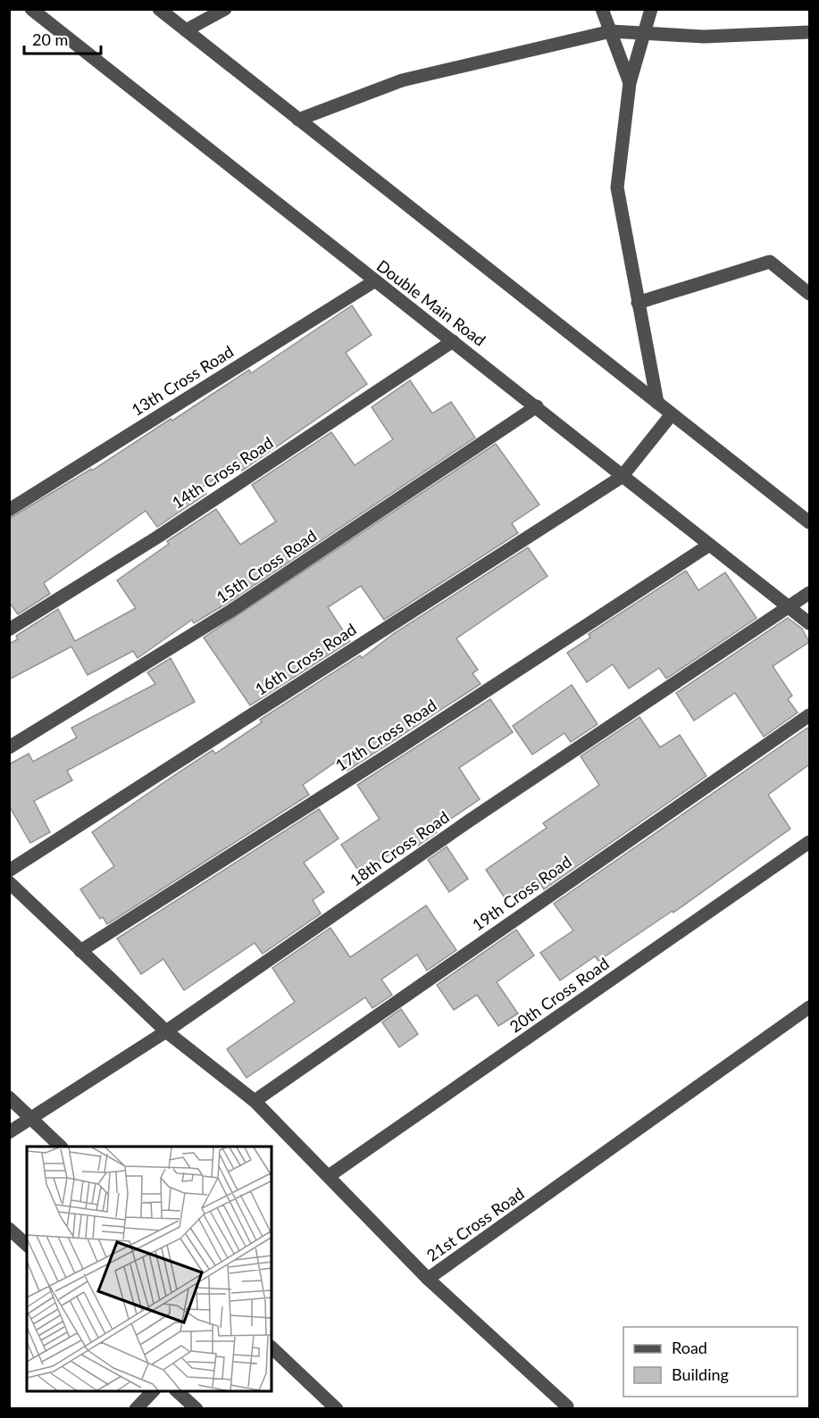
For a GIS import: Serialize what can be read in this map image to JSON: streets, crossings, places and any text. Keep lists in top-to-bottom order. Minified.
{"streets":{"street":["Double Main Road","13th Cross Road","14th Cross Road","15th Cross Road","16th Cross Road","17th Cross Road","18th Cross Road","19th Cross Road","20th Cross Road","21st Cross Road"]},"crossings":[["Double Main Road","13th Cross Road"],["Double Main Road","14th Cross Road"],["Double Main Road","15th Cross Road"],["Double Main Road","16th Cross Road"],["Double Main Road","17th Cross Road"],["Double Main Road","18th Cross Road"],["17th Cross Road","21st Cross Road"],["18th Cross Road","21st Cross Road"],["19th Cross Road","21st Cross Road"],["20th Cross Road","21st Cross Road"]],"legend":["Road","Building"],"scale_bar":"20 m"}
